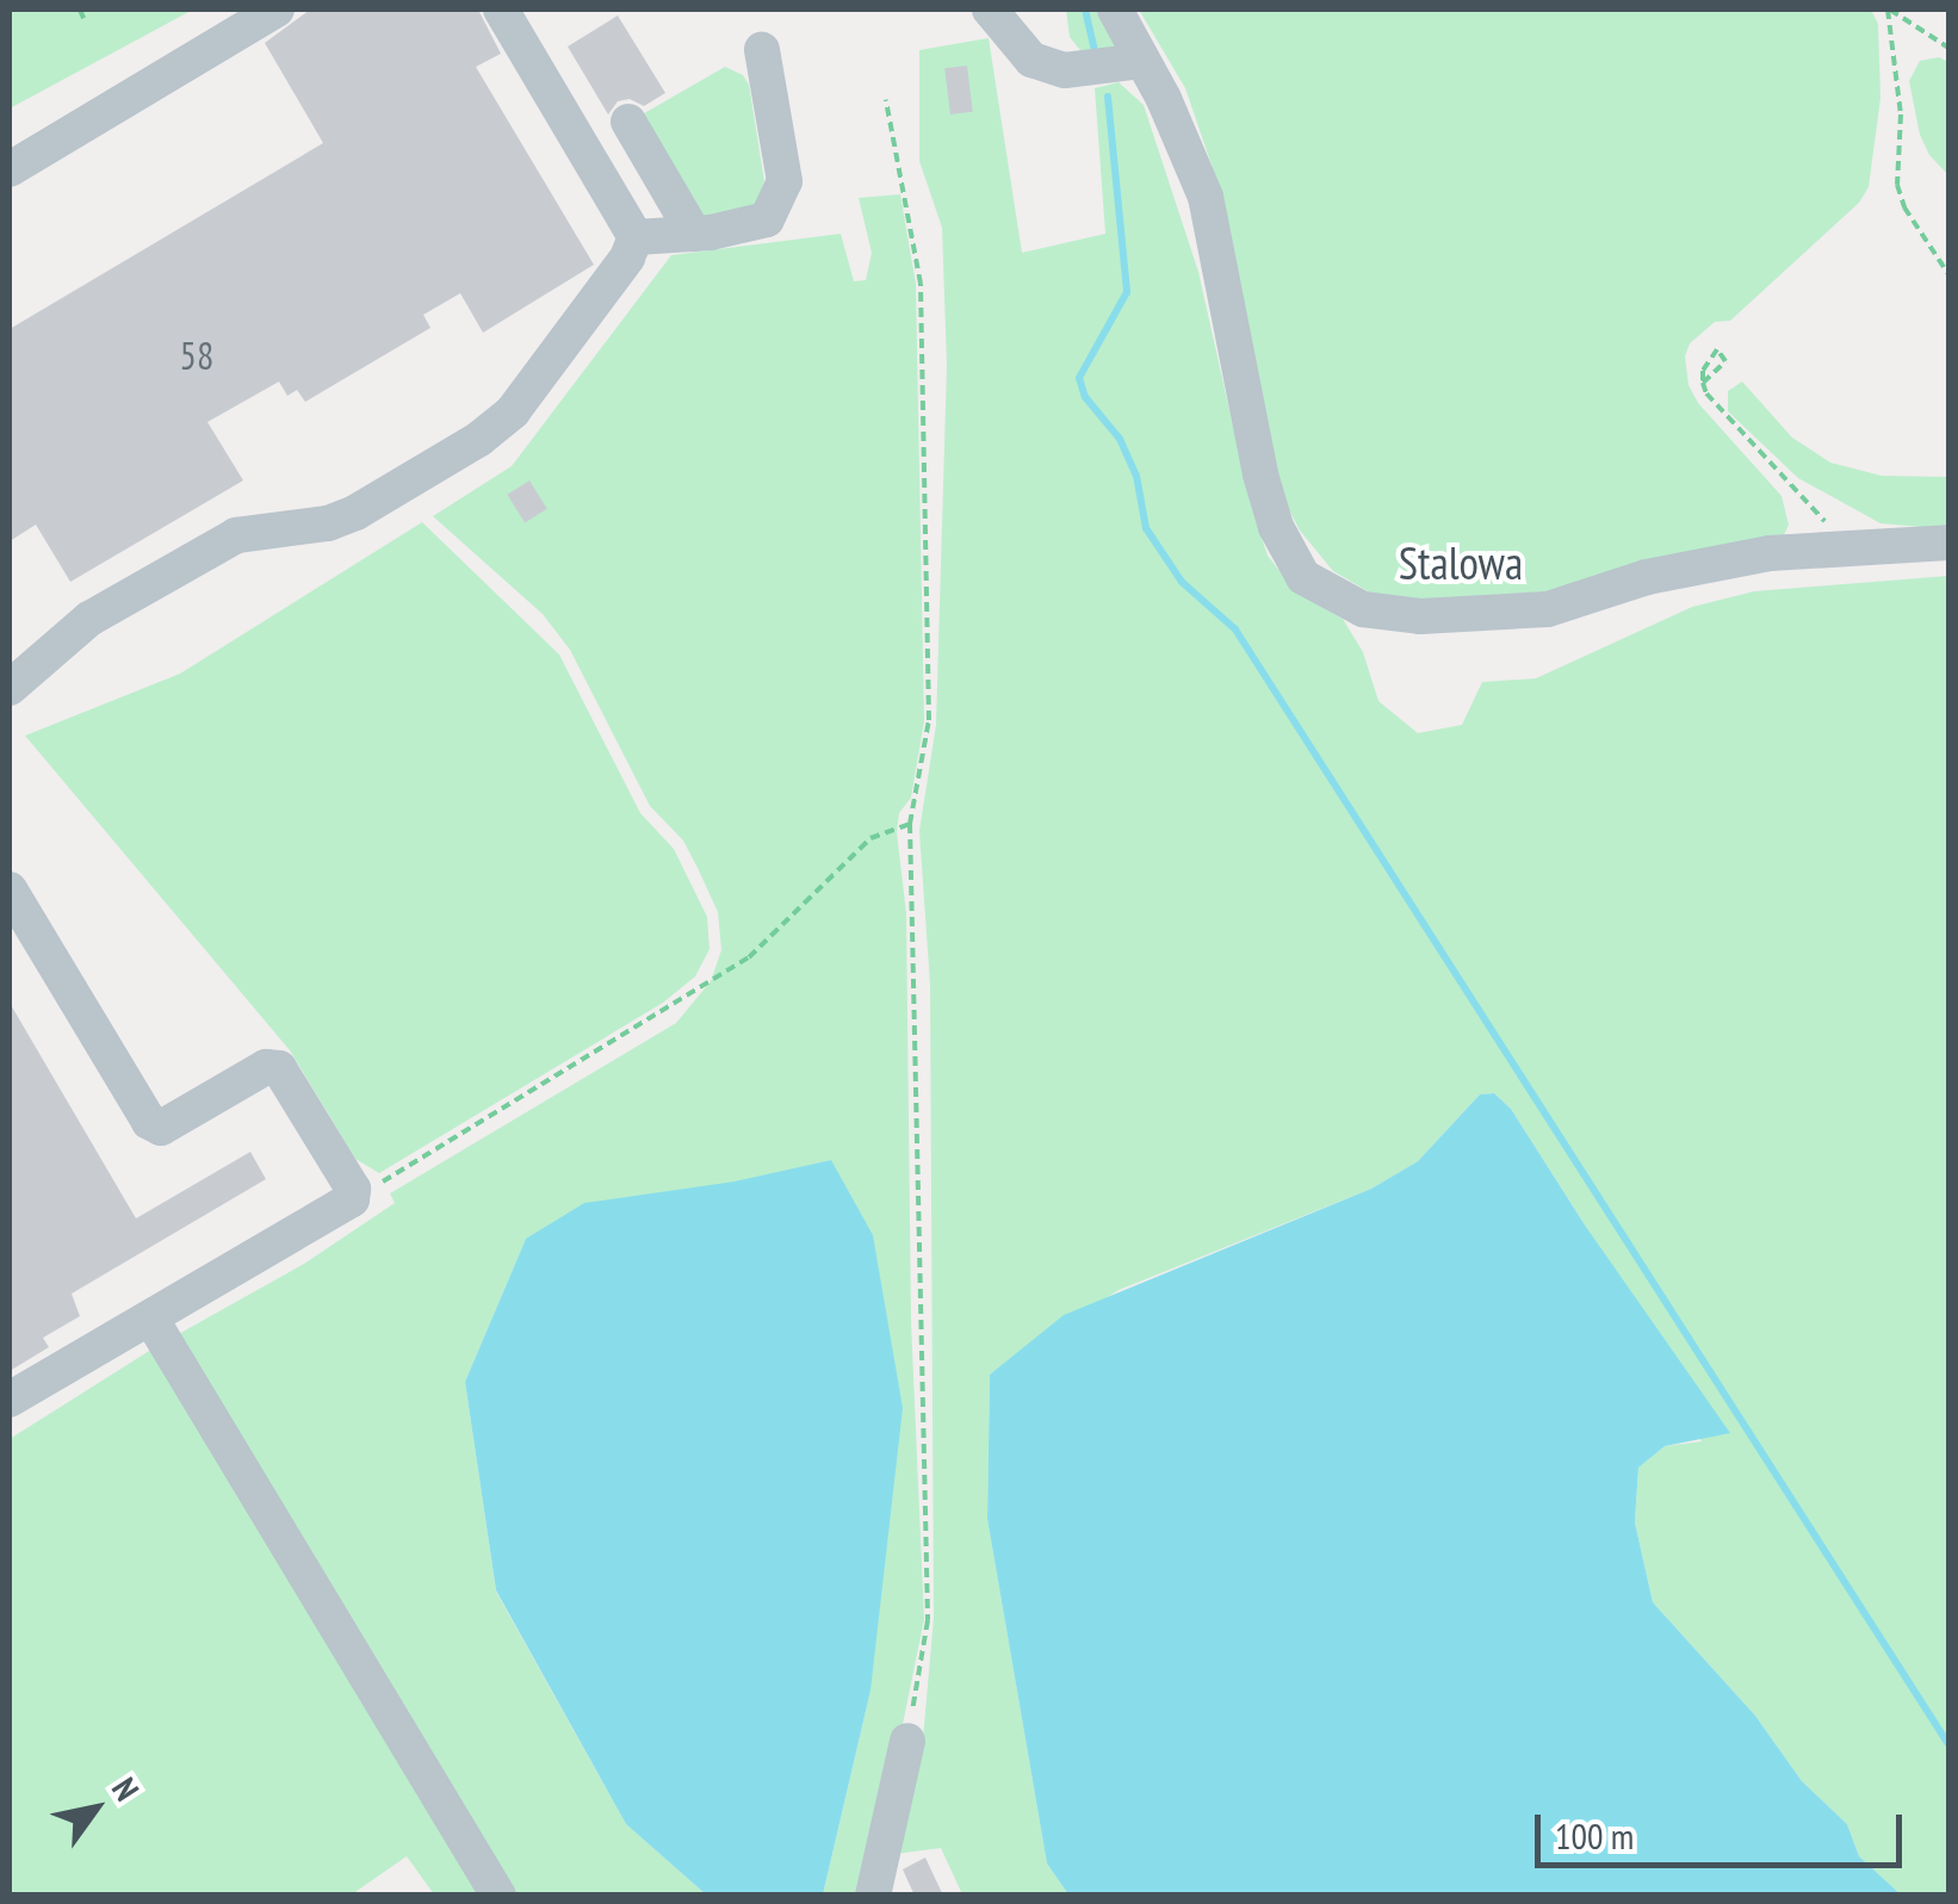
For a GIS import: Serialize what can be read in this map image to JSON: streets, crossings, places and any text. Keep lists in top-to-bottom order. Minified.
{"streets":{"street":["Stalowa"]},"house_numbers":["58"],"scale_bar":"100 m","north":"top right"}
